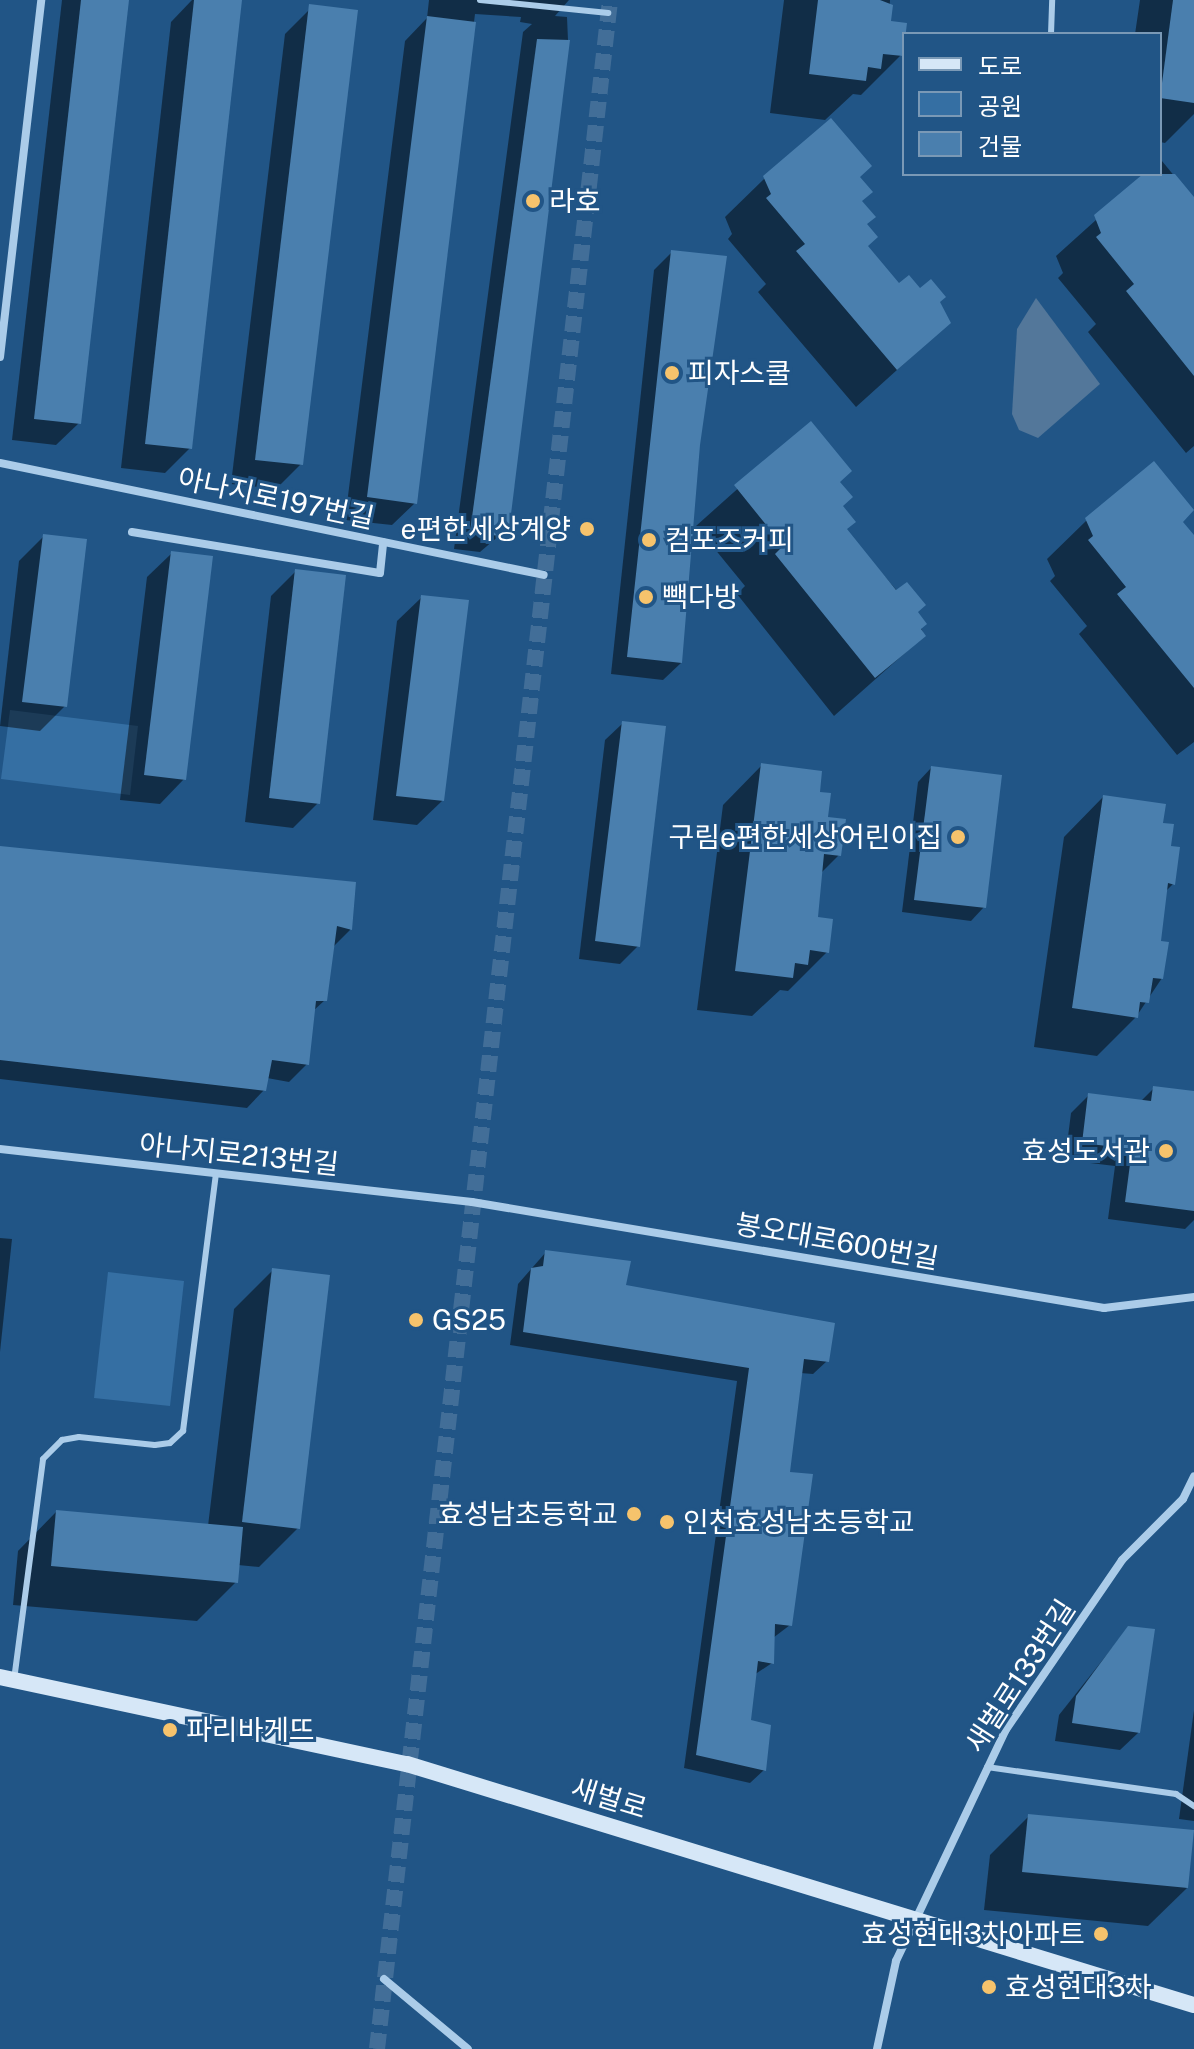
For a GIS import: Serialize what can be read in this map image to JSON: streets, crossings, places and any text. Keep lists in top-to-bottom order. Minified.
{"streets":{"street":["아나지로197번길","아나지로213번길","봉오대로600번길","새벌로133번길","새벌로"]},"crossings":[["아나지로213번길","봉오대로600번길"],["새벌로133번길","새벌로"]],"places":["라호","피자스쿨","e편한세상계양","컴포즈커피","빽다방","구림e편한세상어린이집","효성도서관","GS25","효성남초등학교","인천효성남초등학교","파리바게뜨","효성현대3차아파트","효성현대3차"],"legend":["도로","공원","건물"]}
